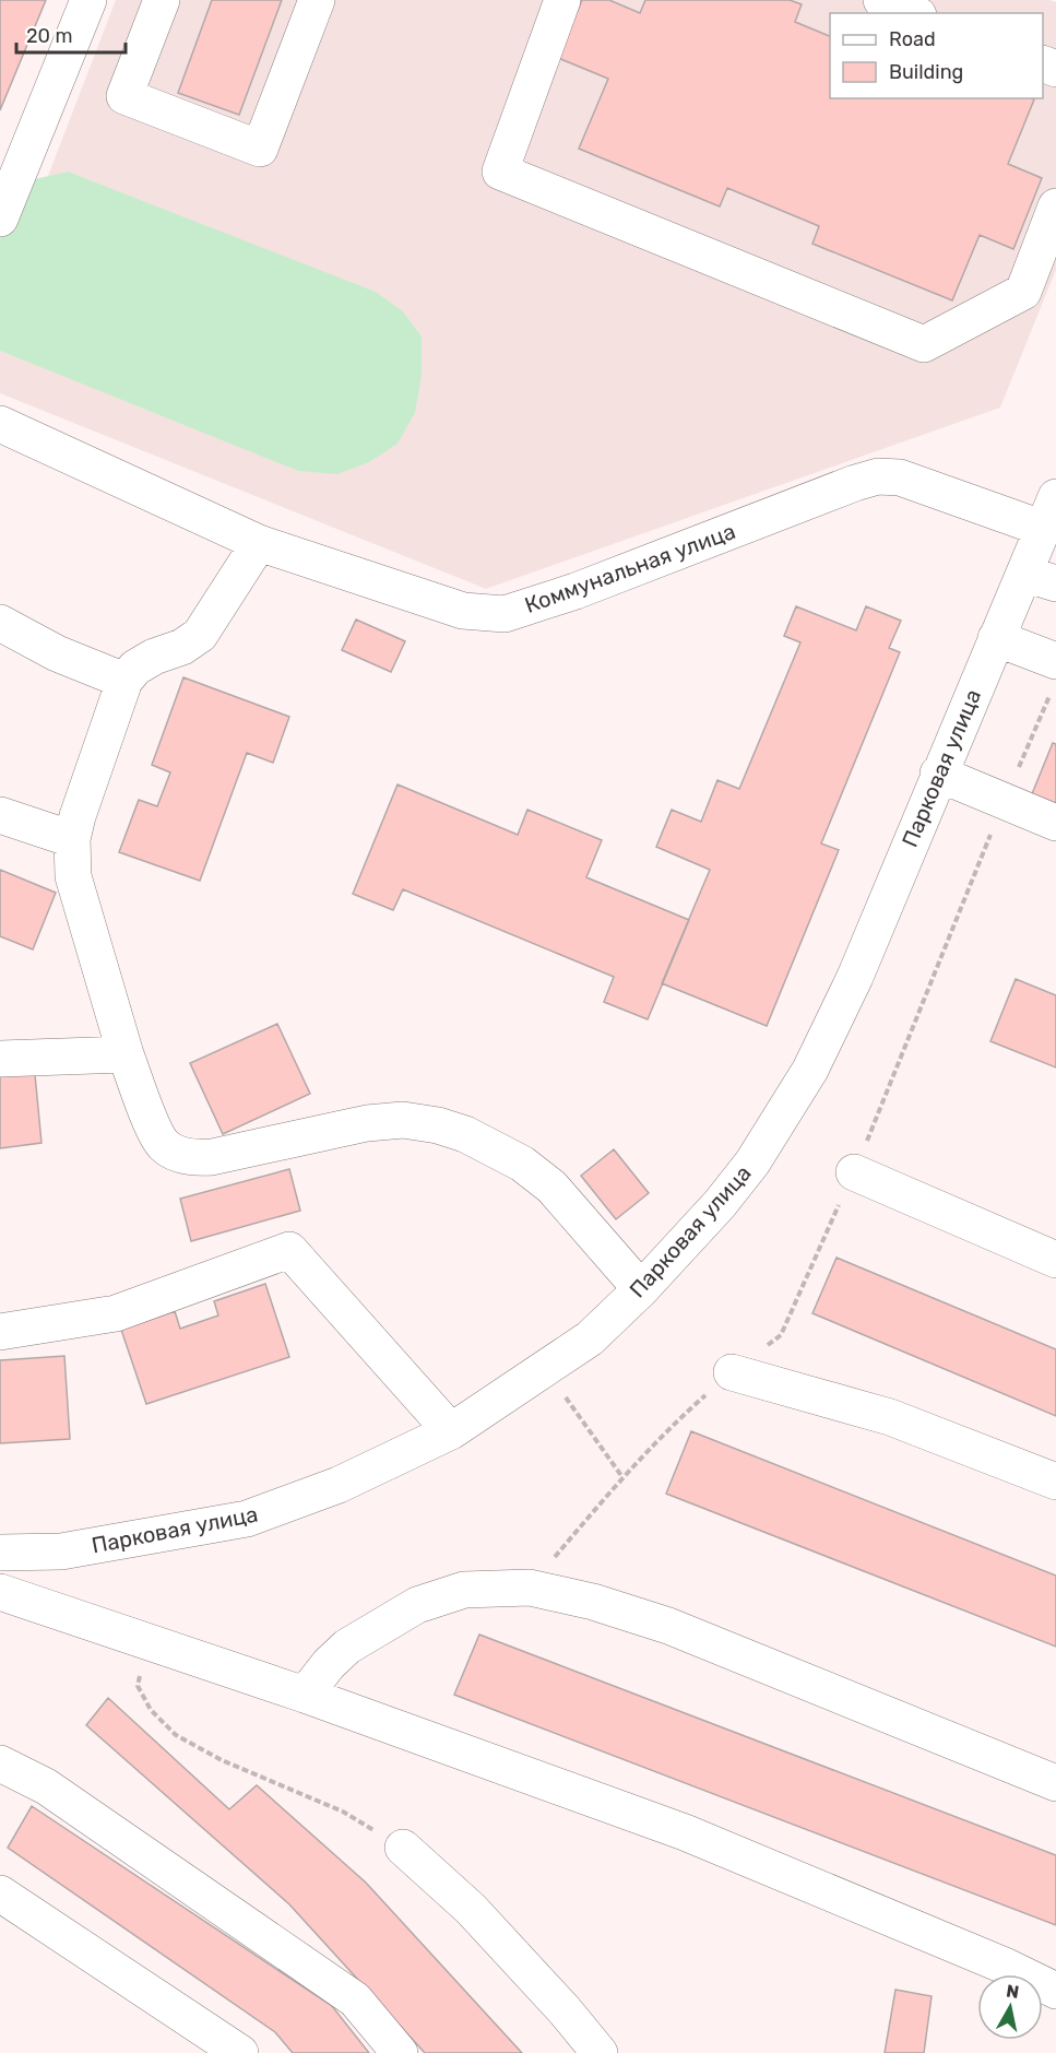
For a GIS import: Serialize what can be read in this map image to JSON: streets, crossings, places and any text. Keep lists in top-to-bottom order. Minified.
{"streets":{"street":["Коммунальная улица","Парковая улица"]},"crossings":[["Коммунальная улица","Парковая улица"]],"legend":["Road","Building"],"scale_bar":"20 m","north":"top"}
